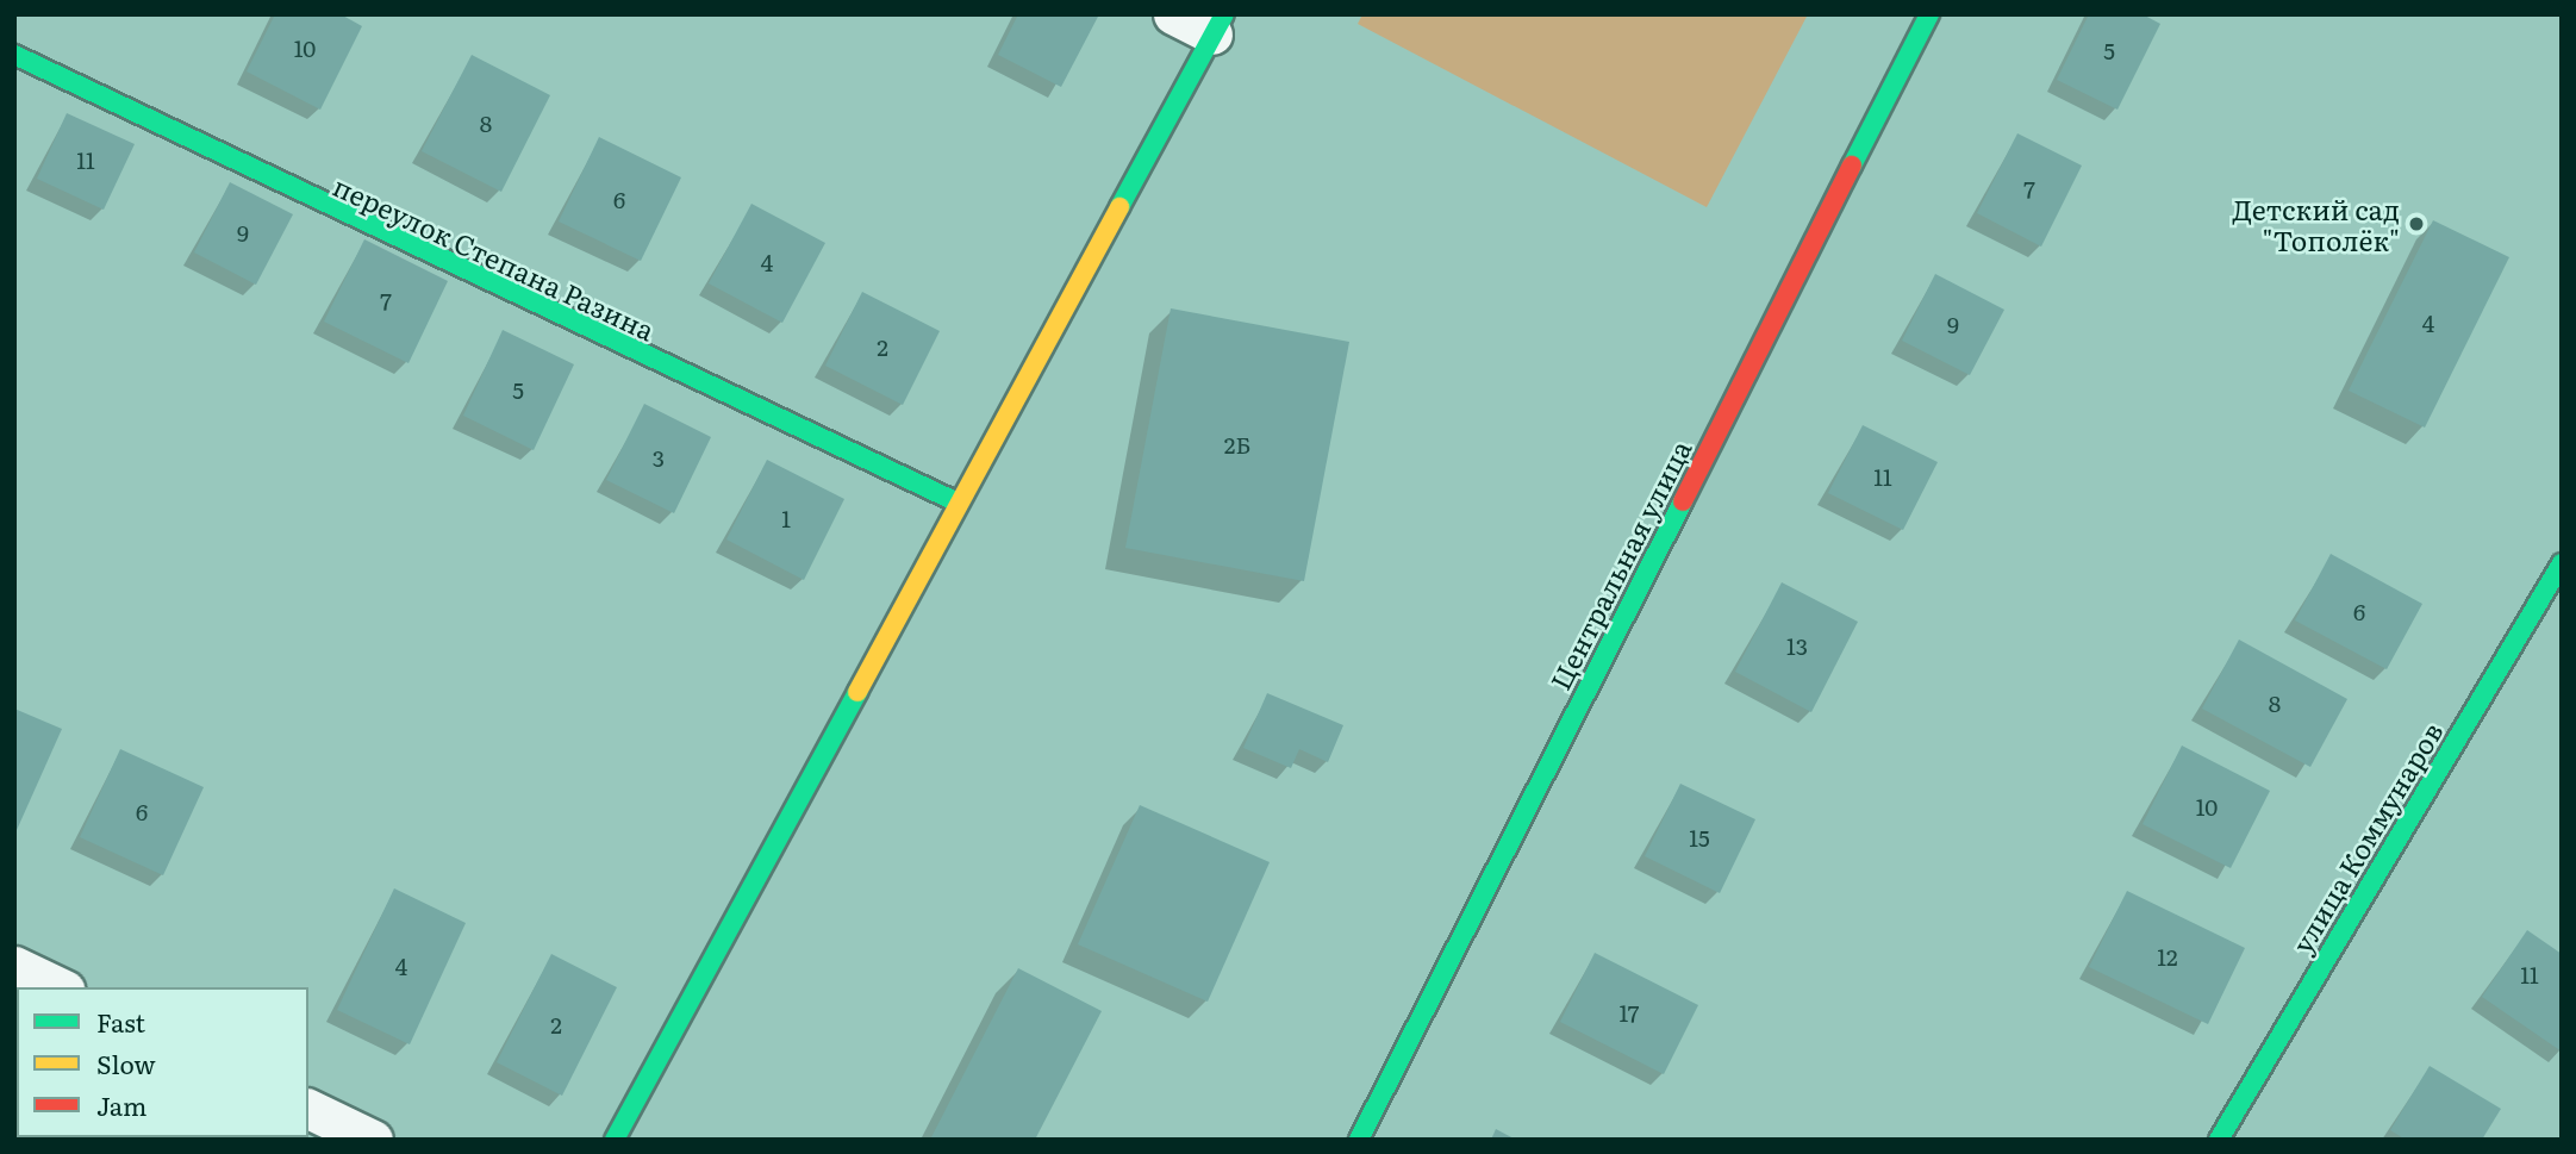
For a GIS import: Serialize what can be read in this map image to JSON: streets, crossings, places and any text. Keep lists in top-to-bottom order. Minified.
{"streets":{"street":["переулок Степана Разина","Центральная улица","улица Коммунаров"]},"places":["Детский сад \"Тополёк\""],"house_numbers":["10","5","8","11","7","6","9","4","7","4","9","2","5","2Б","3","11","1","6","13","8","10","6","15","12","4","11","17","2"],"legend":["Fast","Slow","Jam"]}
